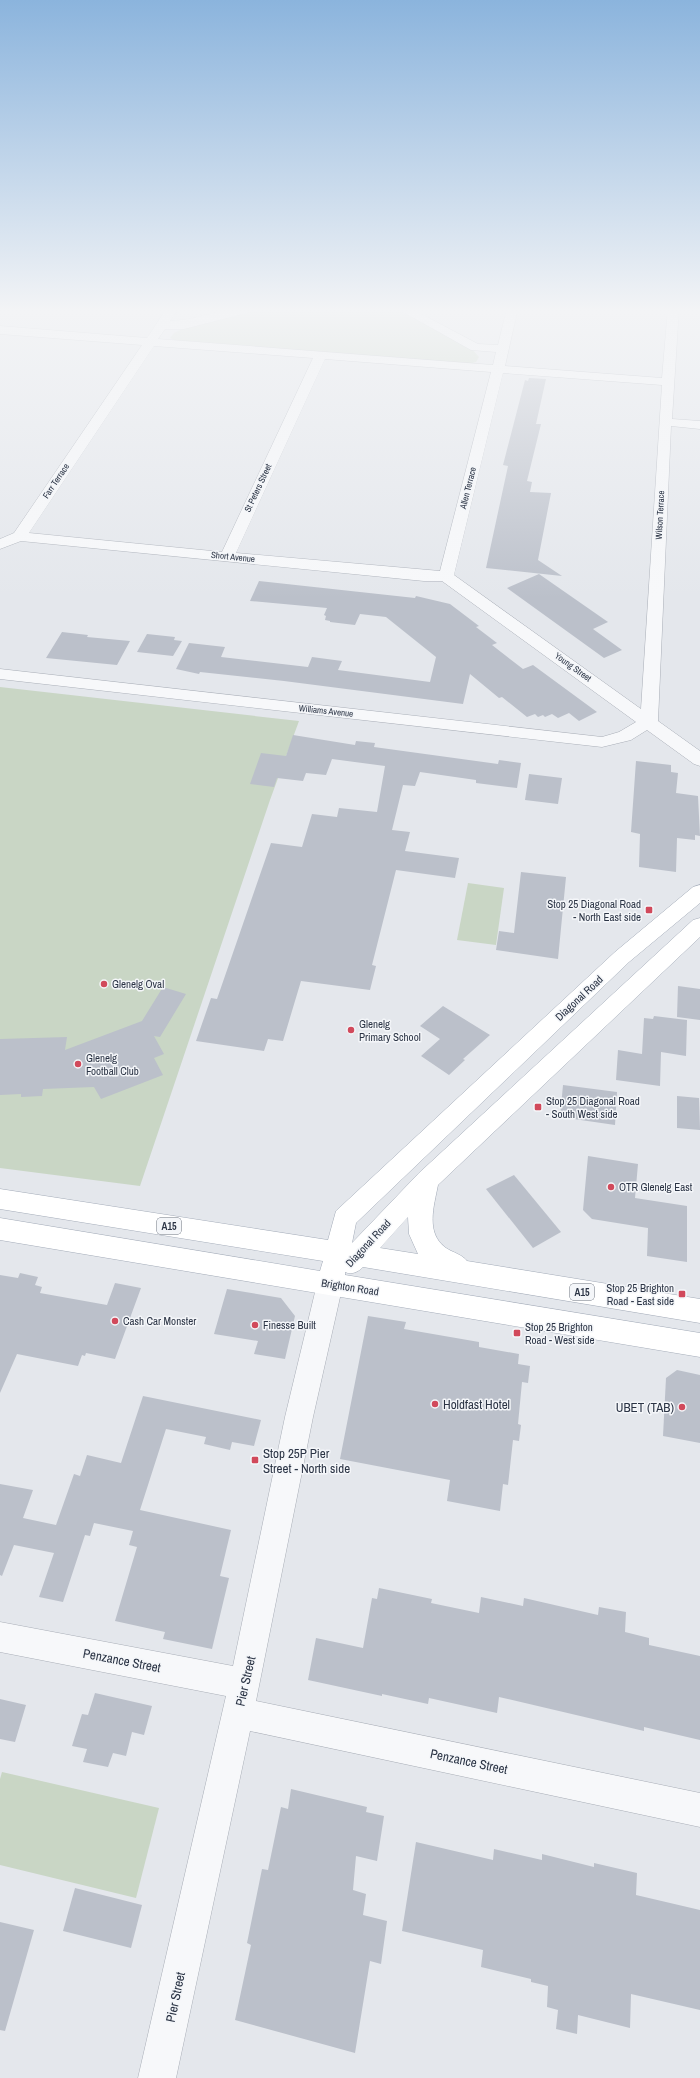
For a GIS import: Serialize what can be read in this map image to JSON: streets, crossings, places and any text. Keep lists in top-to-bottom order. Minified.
{"streets":{"main road":["Diagonal Road","A15","Brighton Road"],"street":["Farr Terrace","St Peters Street","Allen Terrace","Wilson Terrace","Short Avenue","Young Street","Williams Avenue","Penzance Street","Pier Street"]},"crossings":[["Farr Terrace","Short Avenue"],["St Peters Street","Short Avenue"],["Allen Terrace","Short Avenue"],["Allen Terrace","Young Street"],["Wilson Terrace","Young Street"],["Wilson Terrace","Williams Avenue"],["Short Avenue","Young Street"],["Young Street","Williams Avenue"],["Diagonal Road","A15"],["Diagonal Road","Brighton Road"],["Diagonal Road","Pier Street"],["Brighton Road","Pier Street"],["Penzance Street","Pier Street"]],"places":{"transit":["Stop 25 Diagonal Road - North East side","Stop 25 Diagonal Road - South West side","Stop 25 Brighton Road - East side","Stop 25 Brighton Road - West side","Stop 25P Pier Street - North side"],"other":["Glenelg Oval","Glenelg Primary School","Glenelg Football Club","OTR Glenelg East","Cash Car Monster","Finesse Built","Holdfast Hotel","UBET (TAB)"]}}
